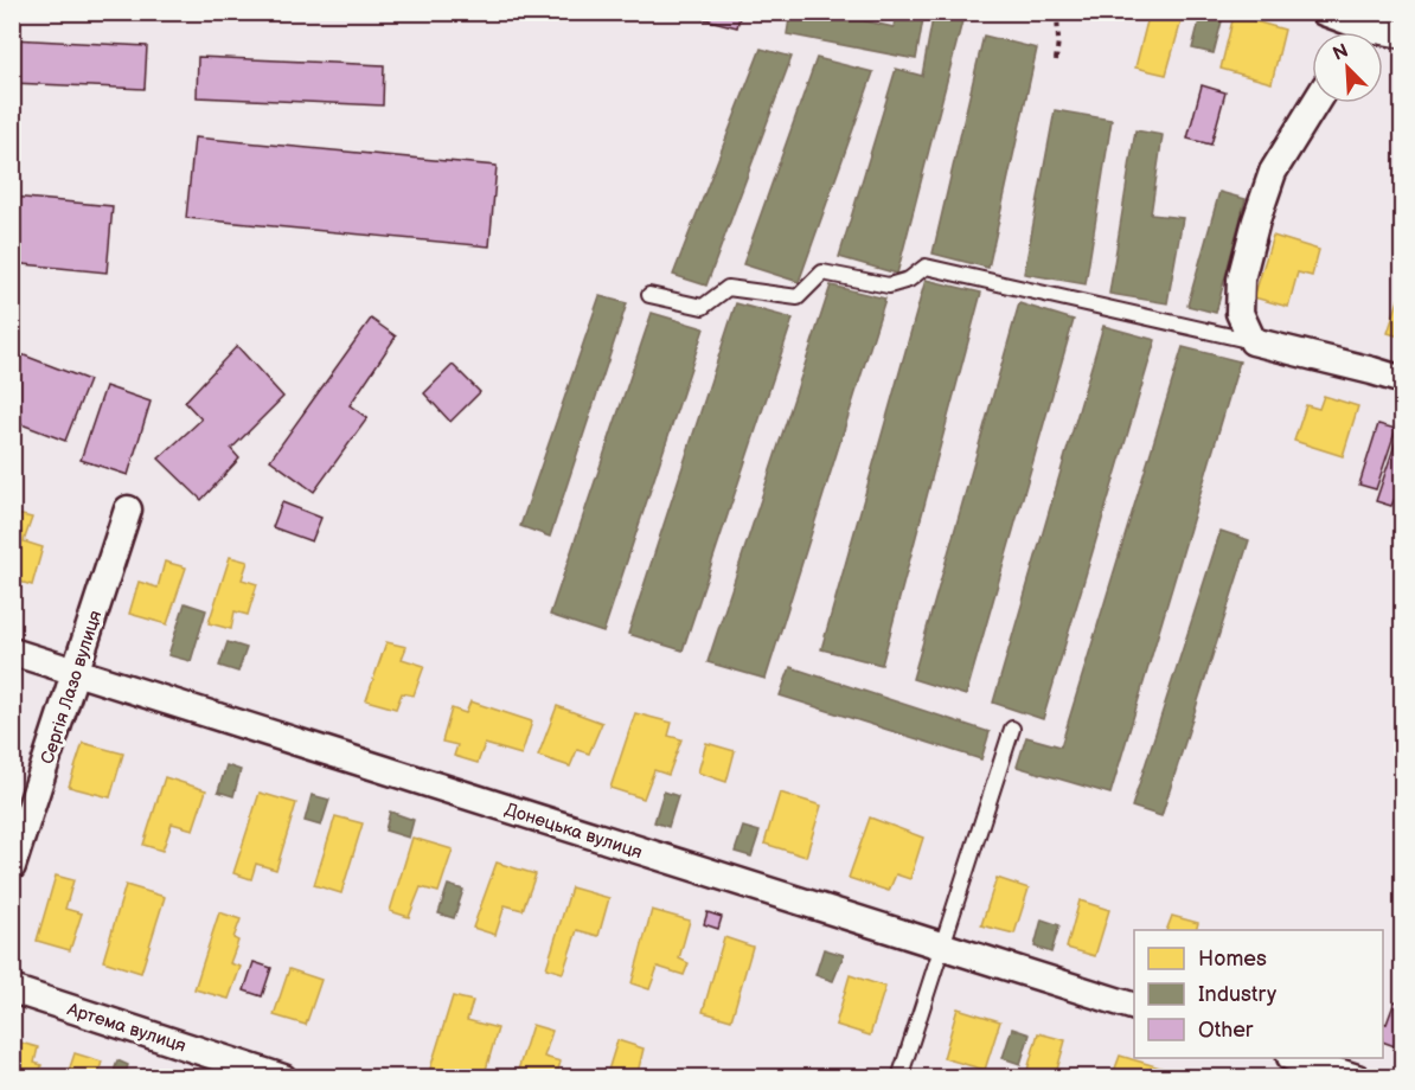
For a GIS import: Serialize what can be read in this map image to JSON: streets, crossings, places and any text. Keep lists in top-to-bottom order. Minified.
{"streets":{"street":["Сергія Лазо вулиця","Донецька вулиця","Артема вулиця"]},"crossings":[["Сергія Лазо вулиця","Донецька вулиця"]],"legend":["Homes","Industry","Other"],"north":"top left"}
